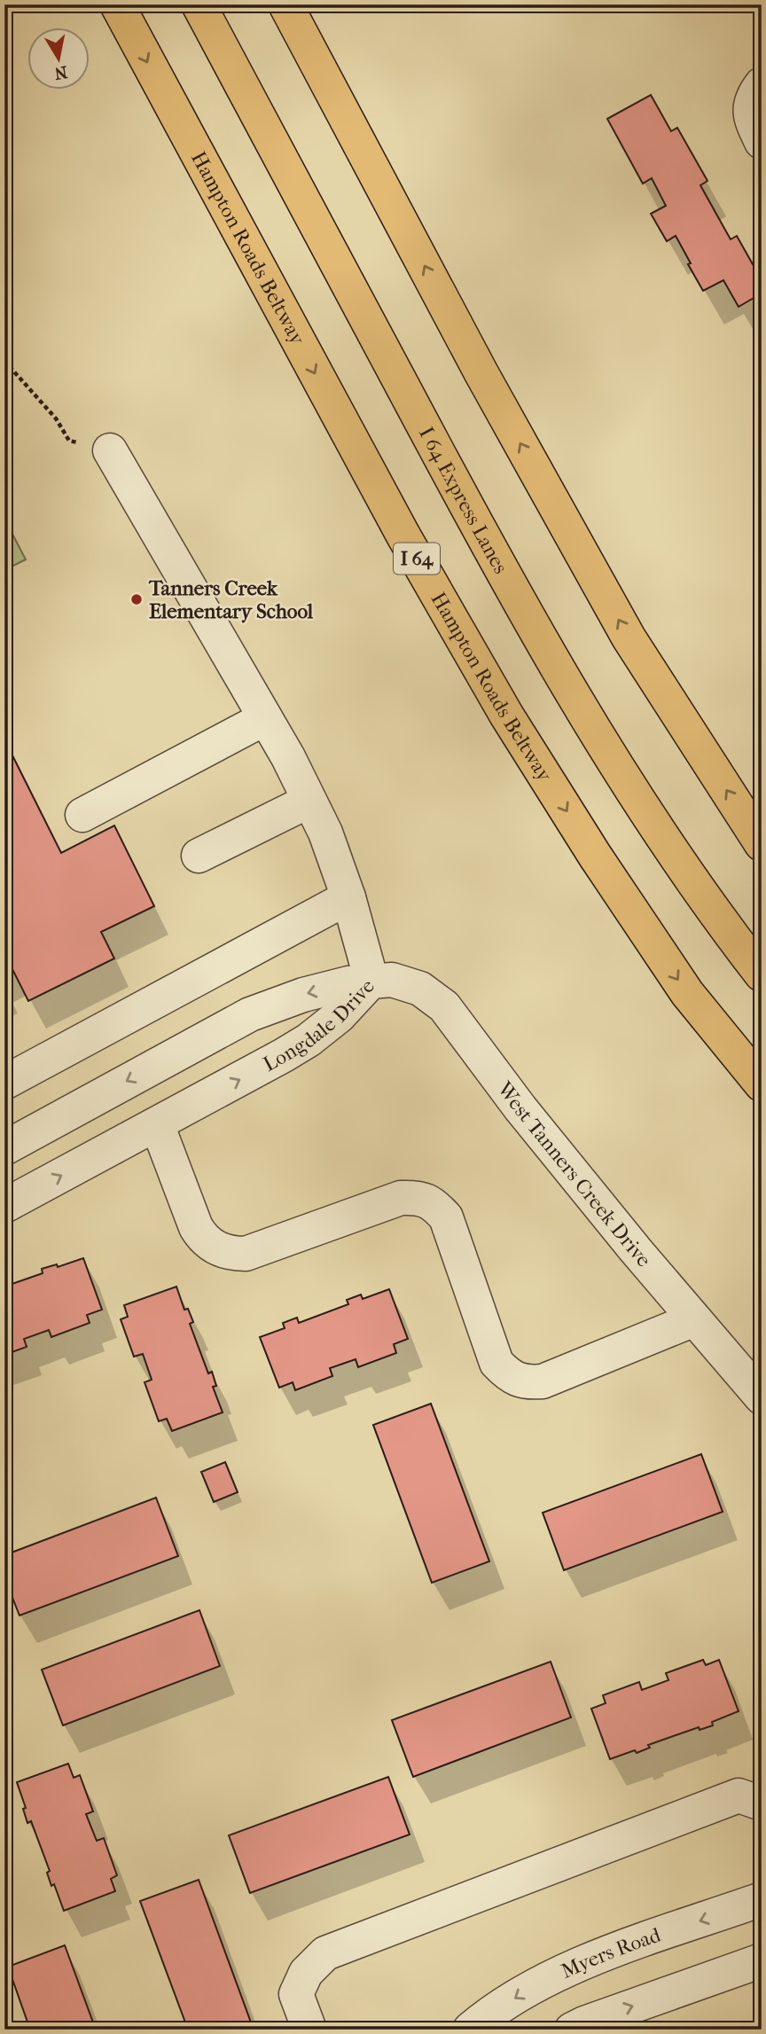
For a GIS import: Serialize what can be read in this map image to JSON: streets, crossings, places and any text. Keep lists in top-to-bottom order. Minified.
{"streets":{"highway":["Hampton Roads Beltway","I 64 Express Lanes","I 64"],"street":["Longdale Drive","West Tanners Creek Drive","Myers Road"]},"crossings":[["Longdale Drive","West Tanners Creek Drive"]],"places":["Tanners Creek Elementary School"],"north":"bottom"}
